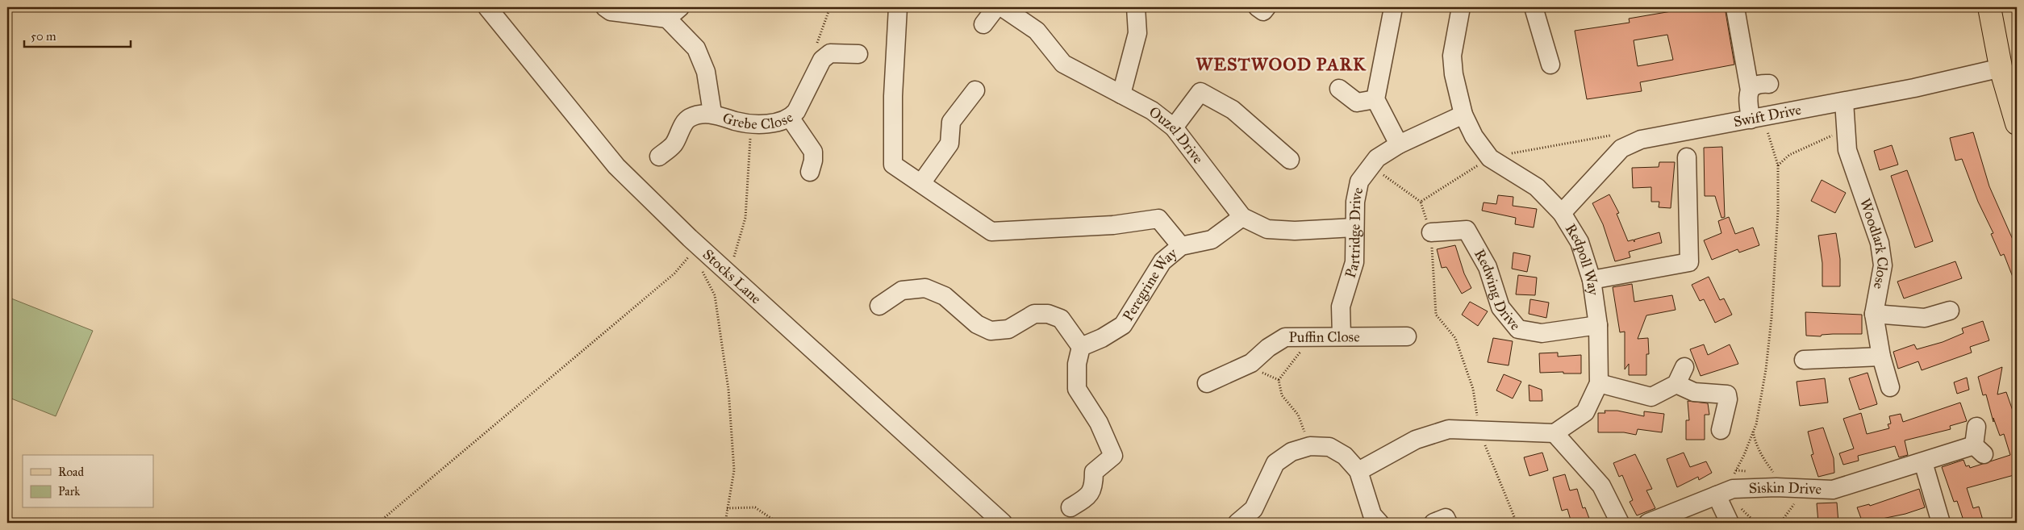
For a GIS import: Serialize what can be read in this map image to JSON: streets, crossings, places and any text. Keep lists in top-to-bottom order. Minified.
{"streets":{"street":["Grebe Close","Swift Drive","Ouzel Drive","Partridge Drive","Woodlark Close","Redpoll Way","Stocks Lane","Peregrine Way","Redwing Drive","Puffin Close","Siskin Drive"]},"crossings":[["Swift Drive","Woodlark Close"],["Swift Drive","Redpoll Way"],["Ouzel Drive","Partridge Drive"],["Ouzel Drive","Peregrine Way"],["Partridge Drive","Redpoll Way"],["Partridge Drive","Puffin Close"],["Redpoll Way","Redwing Drive"]],"districts":["WESTWOOD PARK"],"legend":["Road","Park"],"scale_bar":"50 m"}
